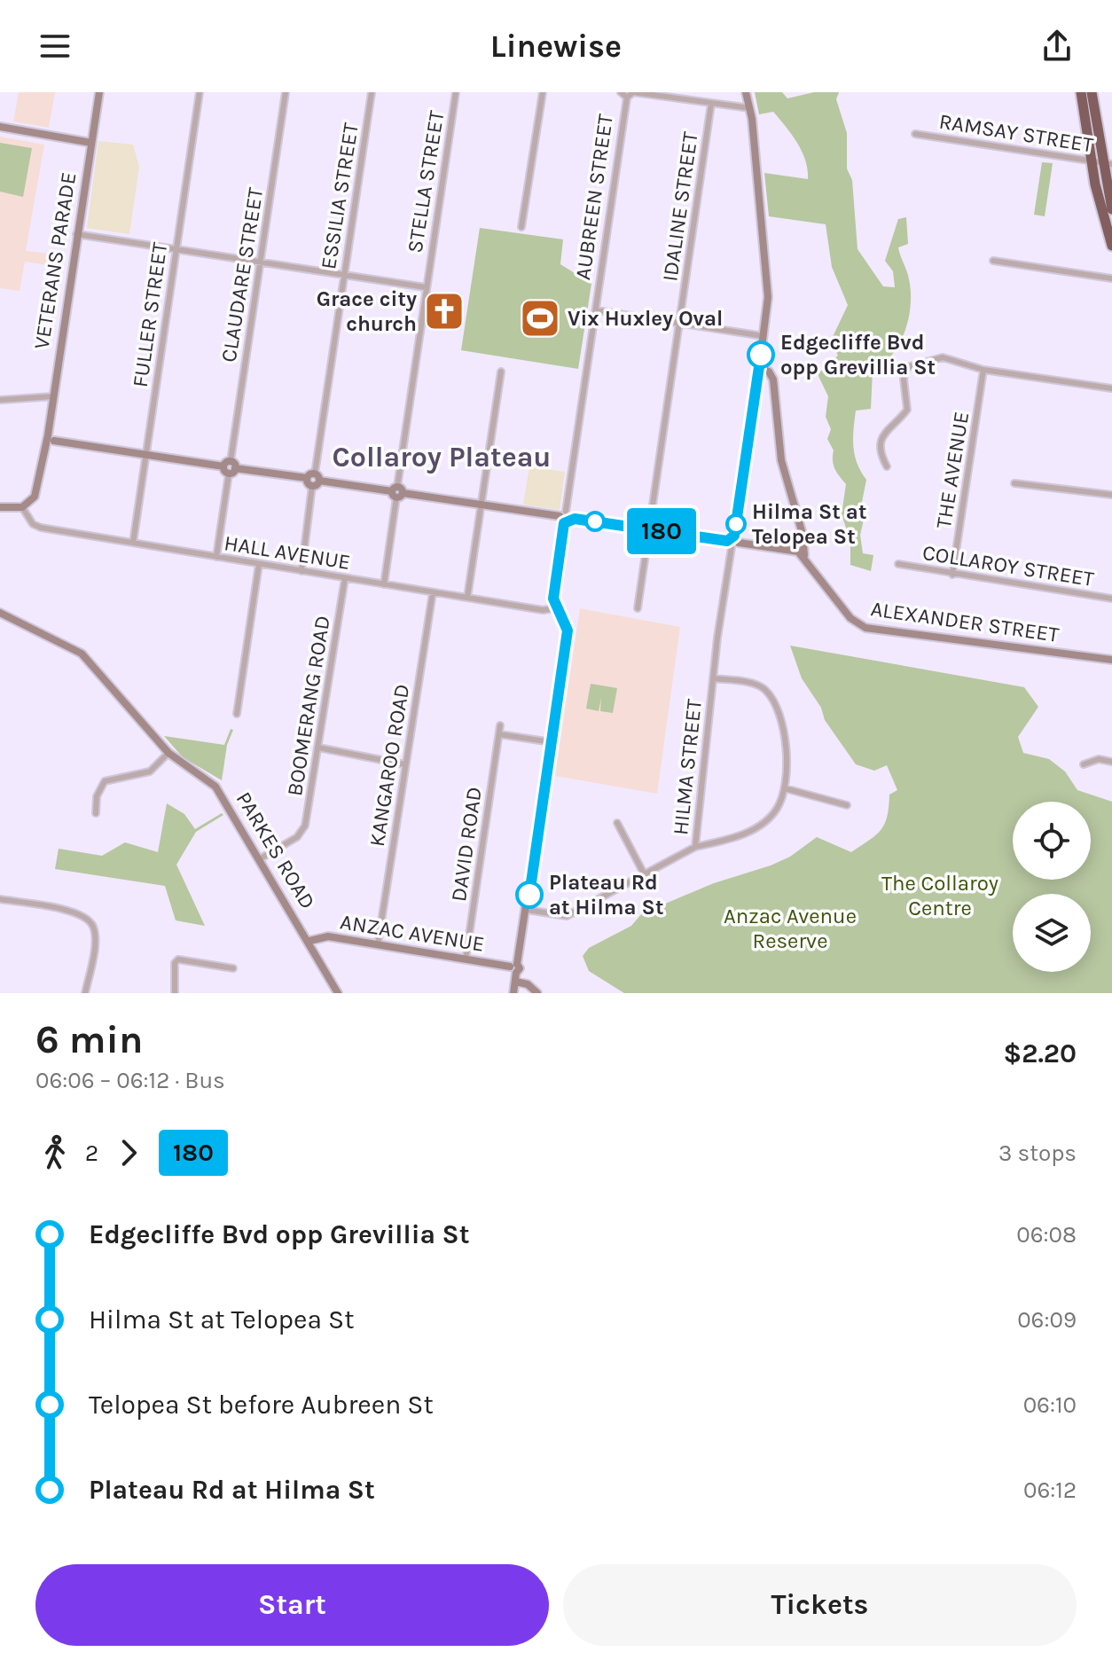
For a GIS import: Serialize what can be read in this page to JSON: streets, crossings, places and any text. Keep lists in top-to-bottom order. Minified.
{"streets":{"street":["RAMSAY STREET","STELLA STREET","ESSILIA STREET","AUBREEN STREET","IDALINE STREET","VETERANS PARADE","CLAUDARE STREET","FULLER STREET","THE AVENUE","HALL AVENUE","COLLAROY STREET","ALEXANDER STREET","BOOMERANG ROAD","KANGAROO ROAD","HILMA STREET","DAVID ROAD","PARKES ROAD","ANZAC AVENUE"]},"crossings":[["STELLA STREET","HALL AVENUE"],["ESSILIA STREET","HALL AVENUE"],["AUBREEN STREET","HALL AVENUE"],["AUBREEN STREET","HILMA STREET"],["AUBREEN STREET","ANZAC AVENUE"],["VETERANS PARADE","HALL AVENUE"],["CLAUDARE STREET","HALL AVENUE"],["FULLER STREET","HALL AVENUE"],["THE AVENUE","COLLAROY STREET"],["HALL AVENUE","BOOMERANG ROAD"],["HALL AVENUE","KANGAROO ROAD"],["BOOMERANG ROAD","PARKES ROAD"],["KANGAROO ROAD","ANZAC AVENUE"],["DAVID ROAD","ANZAC AVENUE"],["PARKES ROAD","ANZAC AVENUE"]],"districts":["Collaroy Plateau"],"parks":["The Collaroy Centre","Anzac Avenue Reserve"],"places":{"church":["Grace city church"],"sports":["Vix Huxley Oval"],"other":["Edgecliffe Bvd opp Grevillia St","Hilma St at Telopea St","Plateau Rd at Hilma St"]},"lines":["bus line 180"],"page":{"header":"Linewise","on_map":"180","heading":["6 min","06:06 – 06:12 · Bus","$2.20"],"legs":["2","180","3 stops"],"list":[{"name":"Edgecliffe Bvd opp Grevillia St","value":"06:08"},{"name":"Hilma St at Telopea St","value":"06:09"},{"name":"Telopea St before Aubreen St","value":"06:10"},{"name":"Plateau Rd at Hilma St","value":"06:12"}],"buttons":["Start","Tickets"]}}
